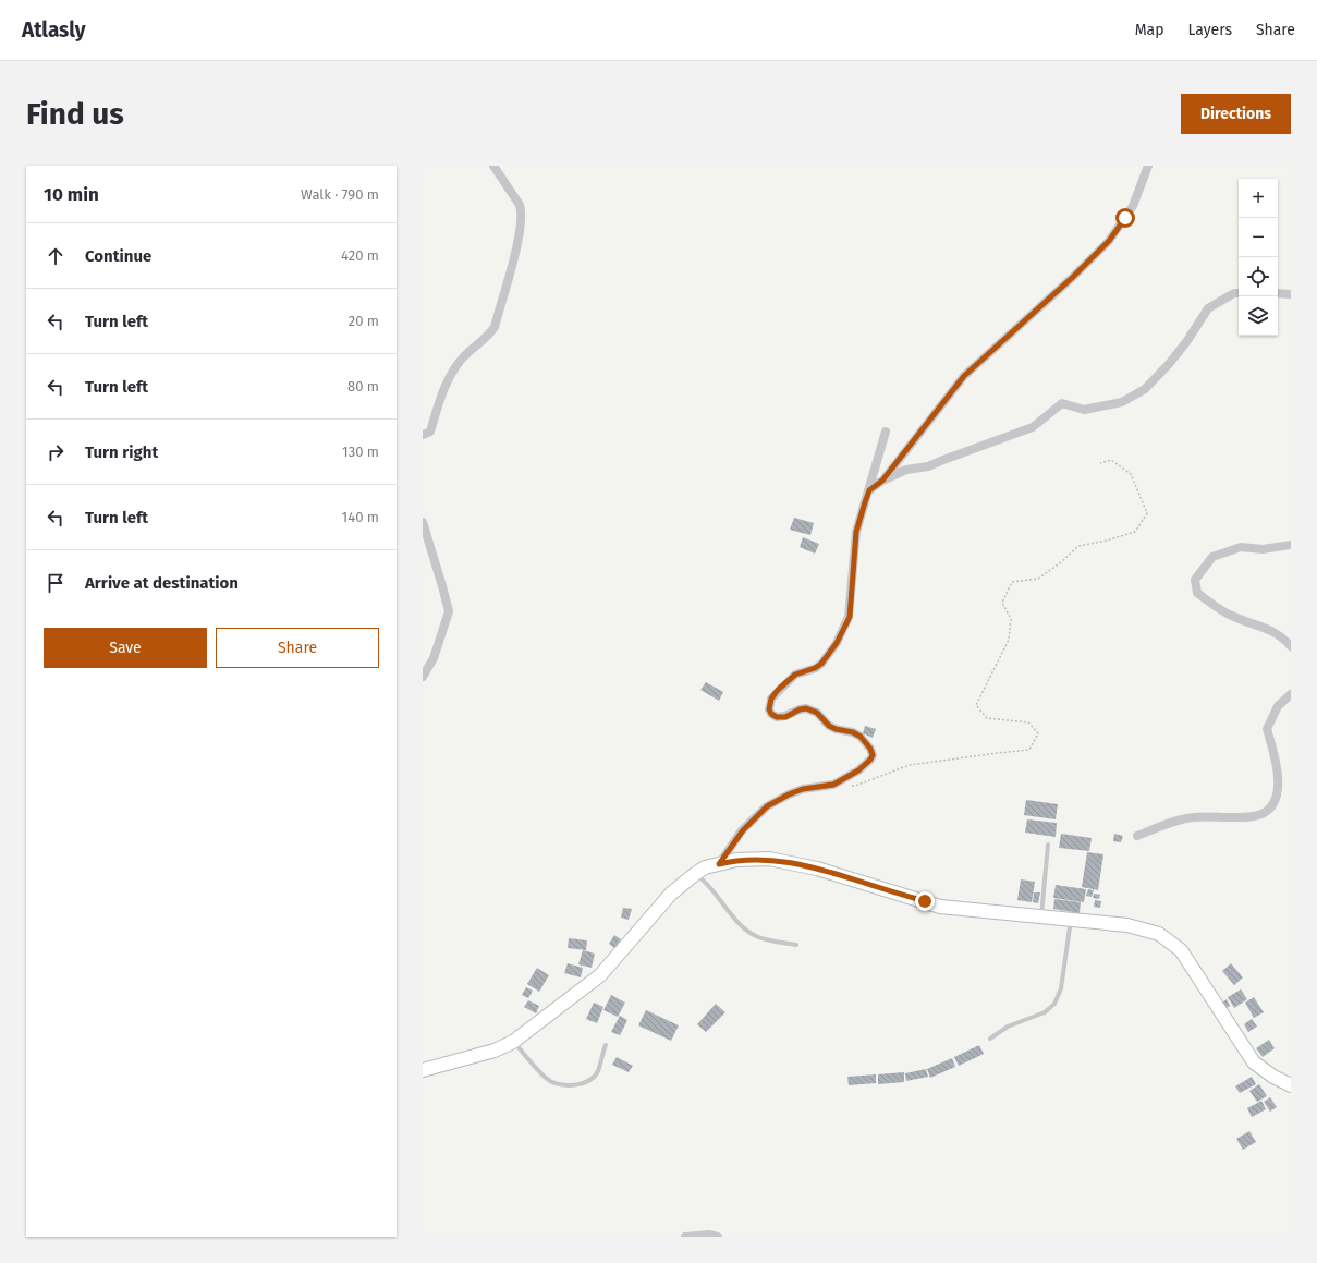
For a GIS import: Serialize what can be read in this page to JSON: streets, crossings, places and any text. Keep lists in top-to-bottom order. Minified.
{"page":{"header":"Atlasly","nav":["Map","Layers","Share"],"buttons":["Directions",["Save","Share"]],"title":"Find us","heading":["10 min","Walk · 790 m"],"map_buttons":["+","−"],"list":[["Continue","420 m"],["Turn left","20 m"],["Turn left","80 m"],["Turn right","130 m"],["Turn left","140 m"],"Arrive at destination"]}}
